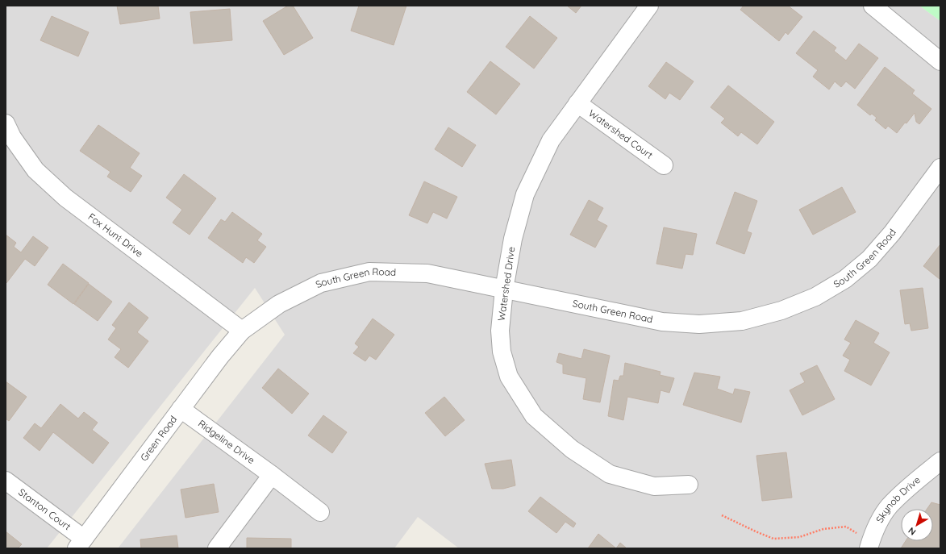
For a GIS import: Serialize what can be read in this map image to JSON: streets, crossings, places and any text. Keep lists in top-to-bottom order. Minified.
{"streets":{"street":["Watershed Court","Fox Hunt Drive","South Green Road","Watershed Drive","Green Road","Ridgeline Drive","Skynob Drive","Stanton Court"]},"crossings":[["Watershed Court","Watershed Drive"],["Fox Hunt Drive","South Green Road"],["Fox Hunt Drive","Green Road"],["South Green Road","Watershed Drive"],["South Green Road","Green Road"],["Green Road","Ridgeline Drive"],["Green Road","Stanton Court"]],"north":"bottom left"}
